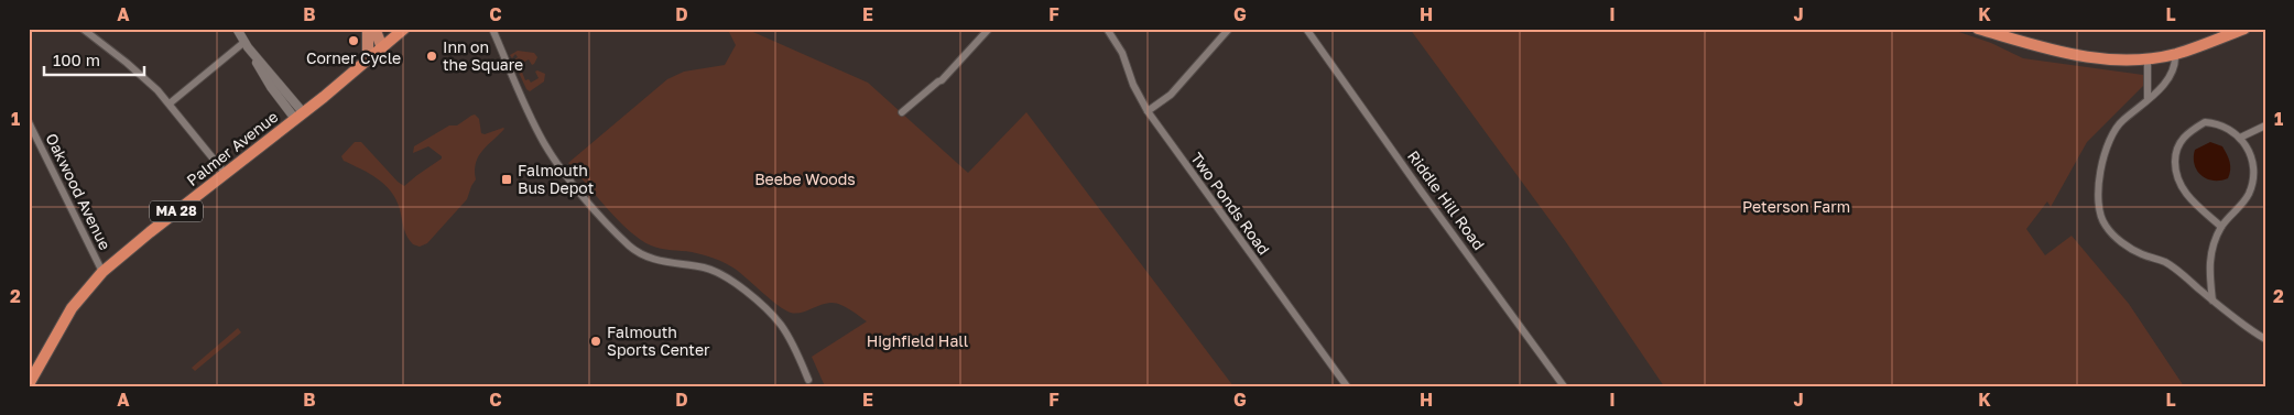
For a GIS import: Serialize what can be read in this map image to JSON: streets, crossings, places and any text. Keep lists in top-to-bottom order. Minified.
{"streets":{"highway":["Palmer Avenue","MA 28"],"street":["Oakwood Avenue","Riddle Hill Road","Two Ponds Road"]},"crossings":[["Palmer Avenue","Oakwood Avenue"],["Palmer Avenue","MA 28"]],"parks":["Beebe Woods","Peterson Farm","Highfield Hall"],"places":{"other":["Corner Cycle","Inn on the Square","Falmouth Sports Center"],"transit":["Falmouth Bus Depot"]},"scale_bar":"100 m","grid":{"columns":["A","B","C","D","E","F","G","H","I","J","K","L"],"rows":["1","2"]}}
